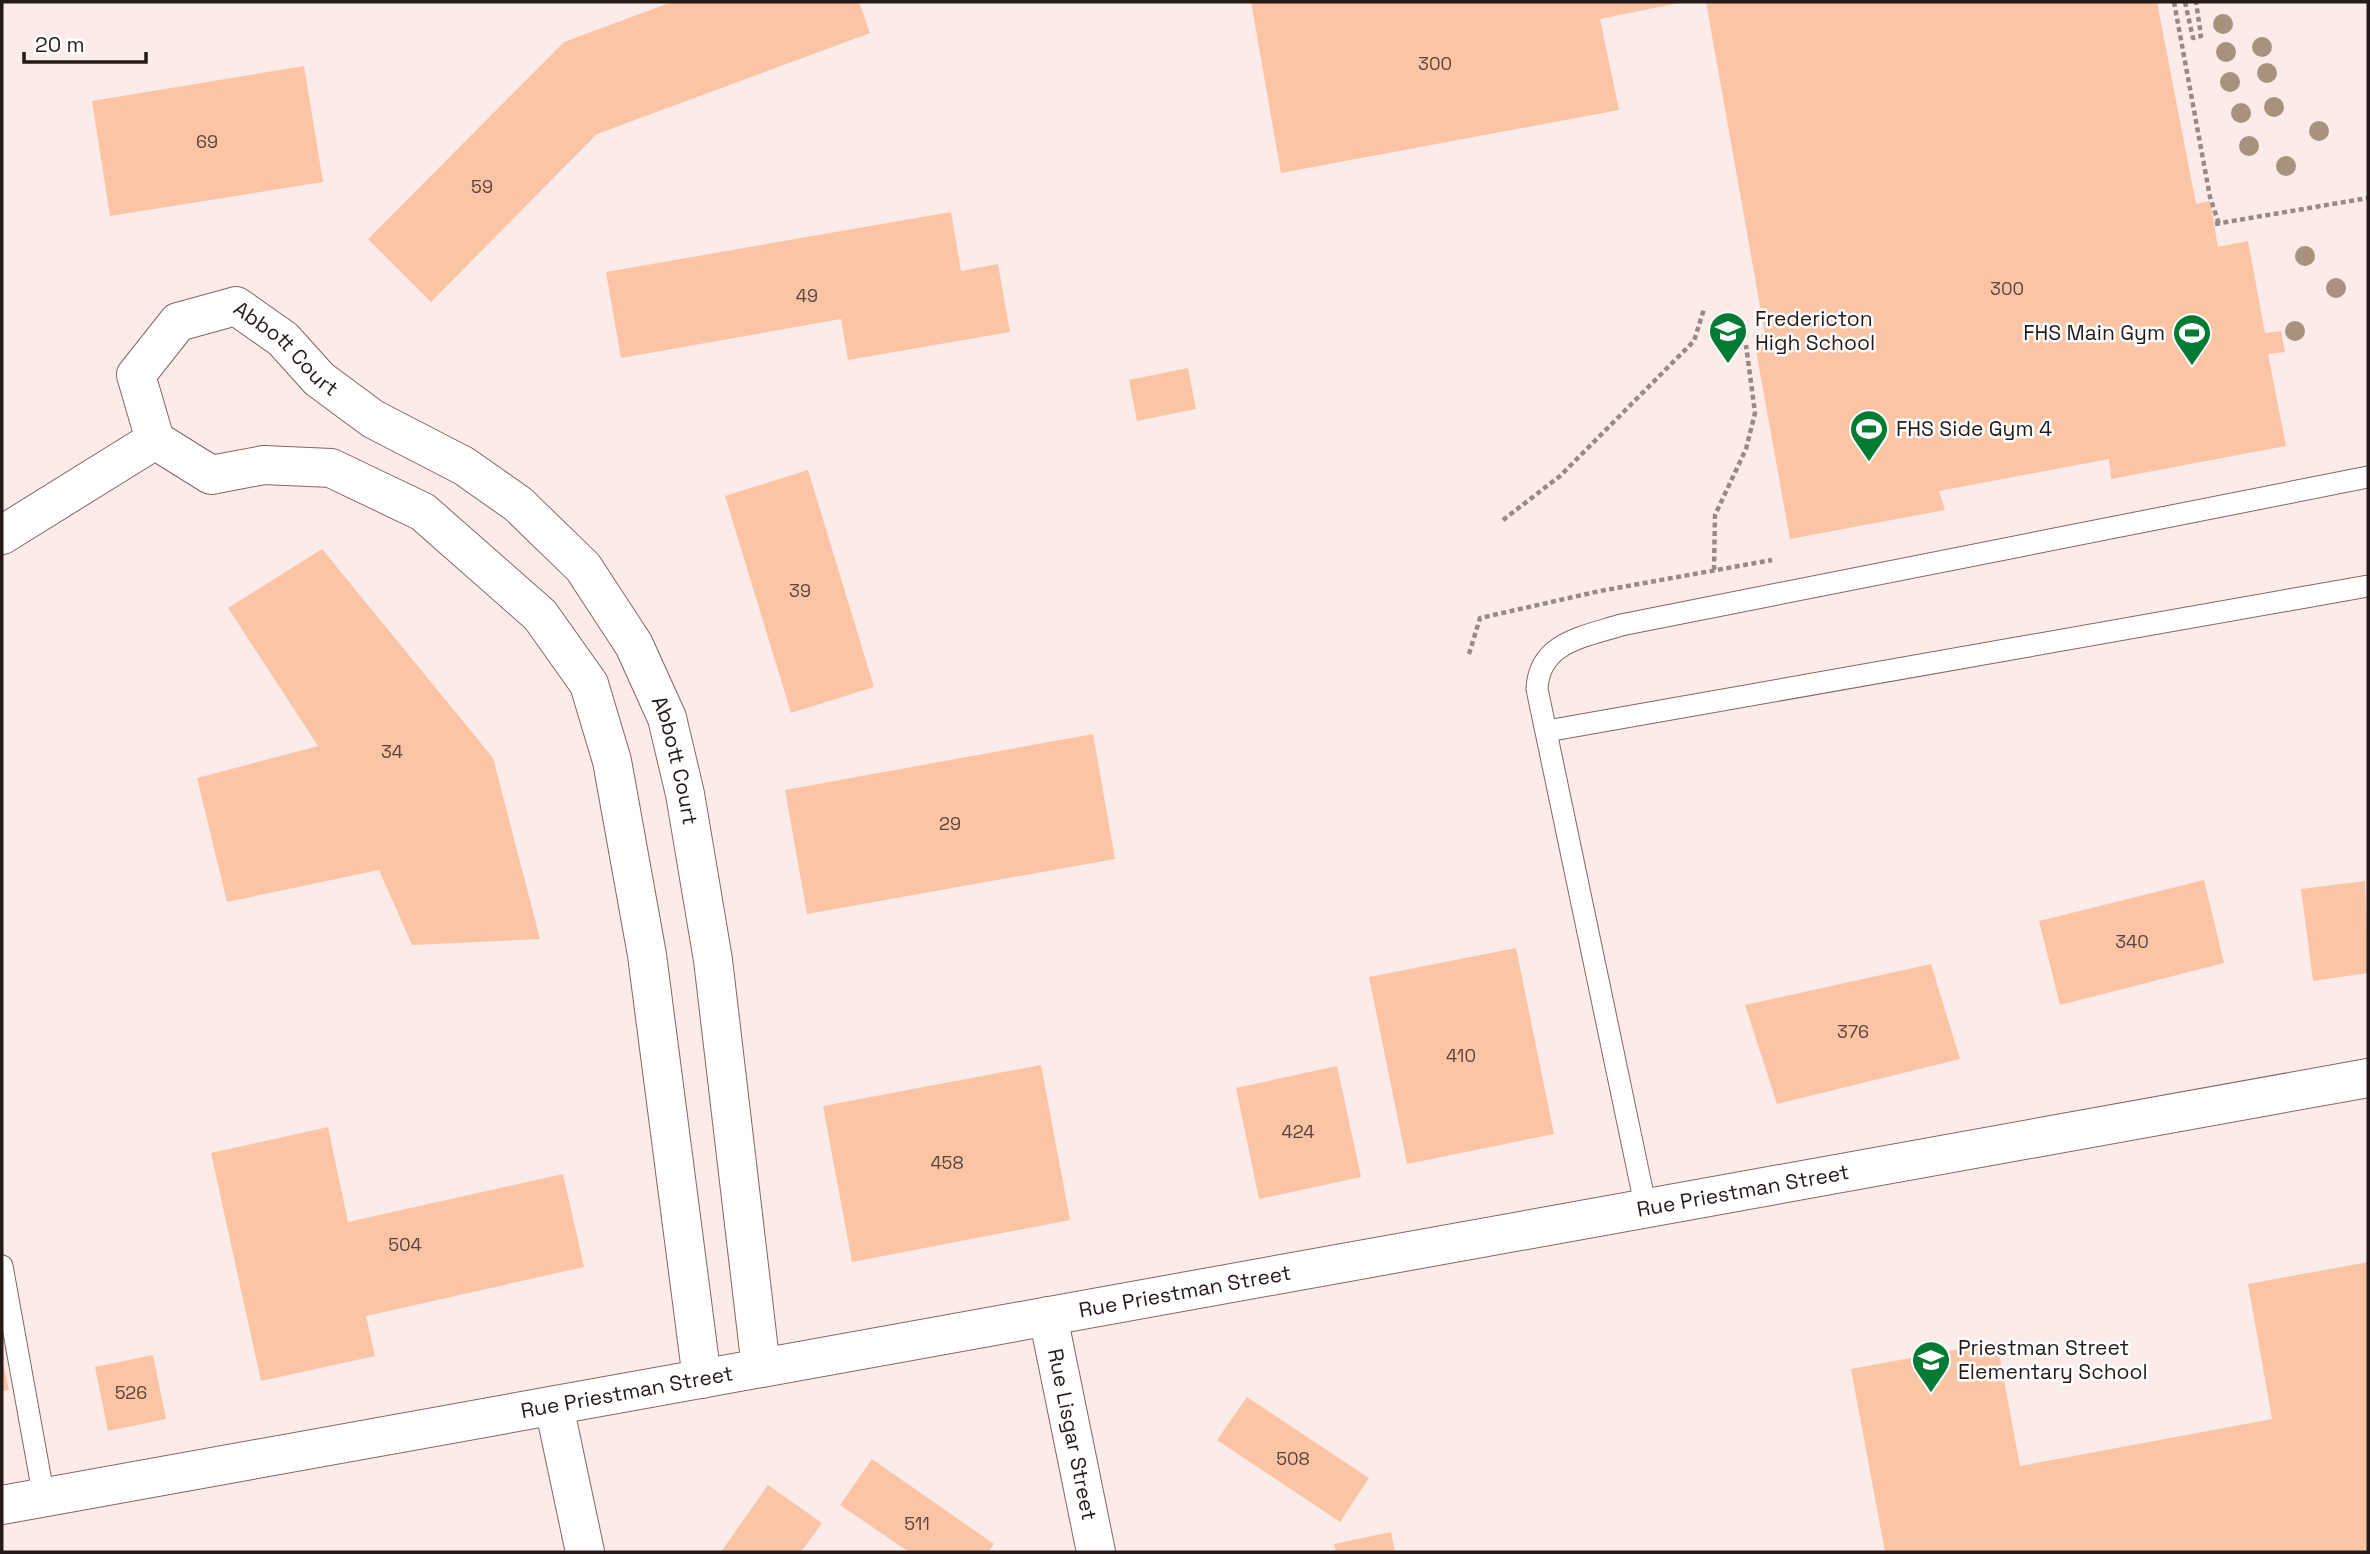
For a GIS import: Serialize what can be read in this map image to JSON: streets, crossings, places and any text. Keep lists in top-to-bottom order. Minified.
{"streets":{"street":["Abbott Court","Rue Priestman Street","Rue Lisgar Street"]},"crossings":[["Abbott Court","Rue Priestman Street"],["Rue Priestman Street","Rue Lisgar Street"]],"places":{"school or university":["Fredericton High School","Priestman Street Elementary School"],"sports":["FHS Main Gym","FHS Side Gym 4"]},"house_numbers":["300","69","59","300","49","39","34","29","340","376","410","424","458","504","526","508","511"],"scale_bar":"20 m"}
